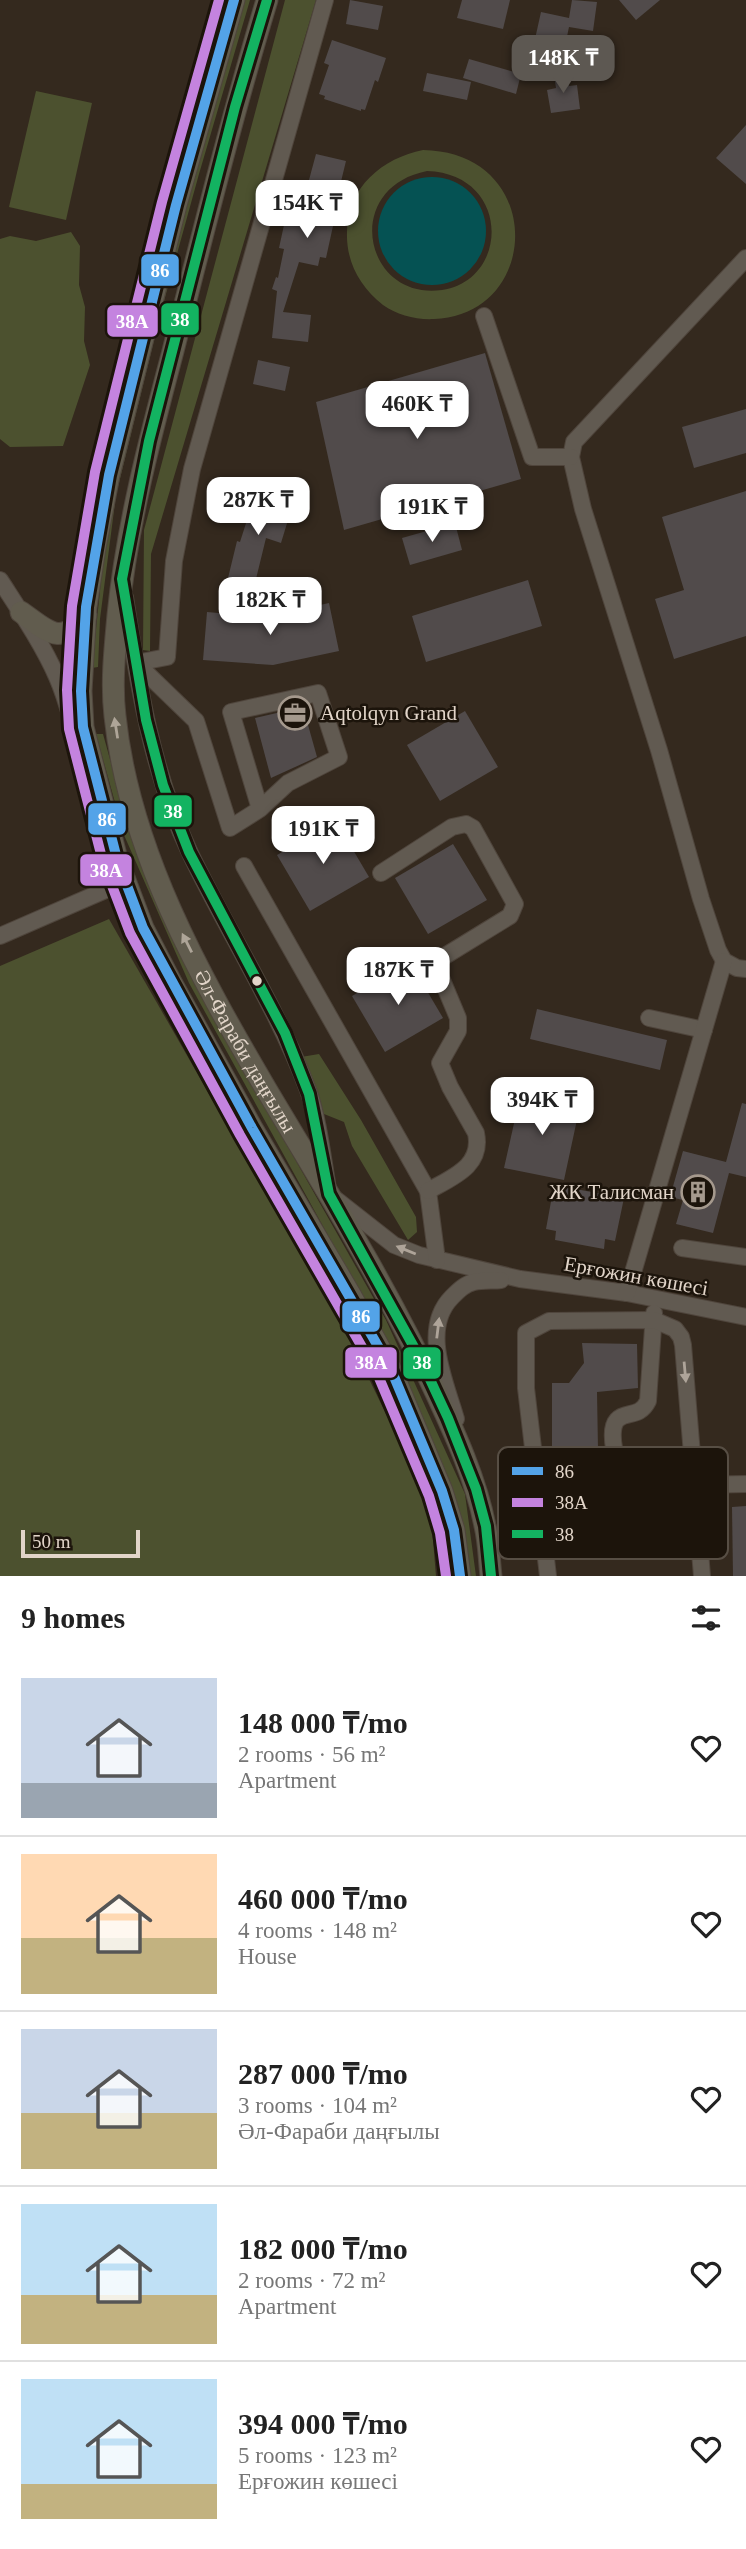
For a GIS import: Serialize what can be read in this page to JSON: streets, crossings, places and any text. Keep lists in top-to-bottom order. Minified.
{"streets":{"main road":["Әл-Фараби даңғылы"],"street":["Ерғожин көшесі"]},"crossings":[["Әл-Фараби даңғылы","Ерғожин көшесі"]],"places":{"office":["Aqtolqyn Grand"],"building":["ЖК Талисман"]},"lines":["transit line 86","transit line 38А","transit line 38"],"legend":["86","38А","38"],"scale_bar":"50 m","page":{"price":["148K ₸","154K ₸","460K ₸","287K ₸","191K ₸","182K ₸","191K ₸","187K ₸","394K ₸"],"scale":"50 m","heading":"9 homes","list":[{"name":"148 000 ₸/mo","note":"2 rooms · 56 m² · Apartment"},{"name":"460 000 ₸/mo","note":"4 rooms · 148 m² · House"},{"name":"287 000 ₸/mo","note":"3 rooms · 104 m² · Әл-Фараби даңғылы"},{"name":"182 000 ₸/mo","note":"2 rooms · 72 m² · Apartment"},{"name":"394 000 ₸/mo","note":"5 rooms · 123 m² · Ерғожин көшесі"}]}}
